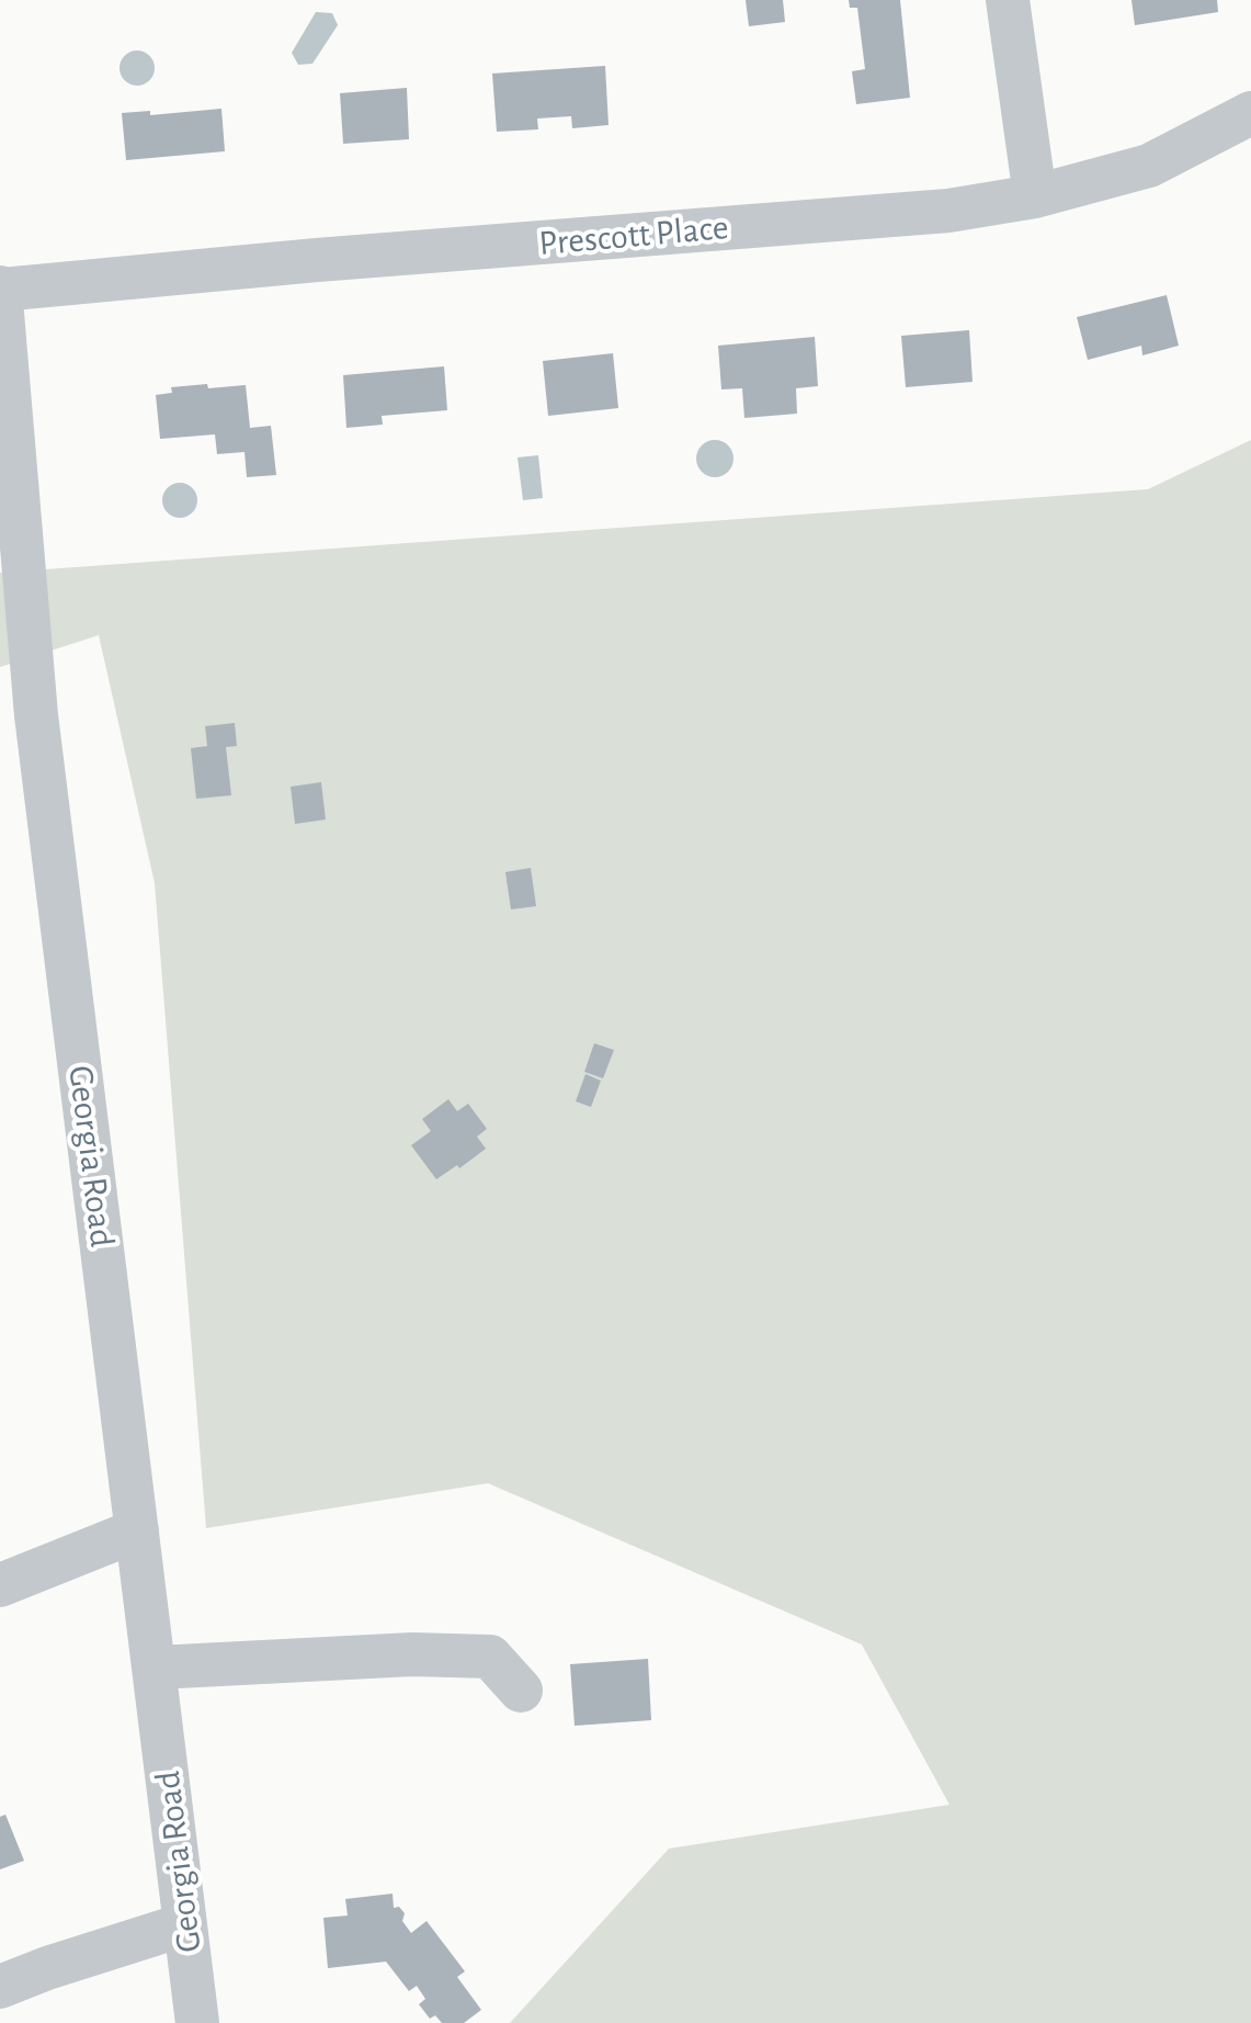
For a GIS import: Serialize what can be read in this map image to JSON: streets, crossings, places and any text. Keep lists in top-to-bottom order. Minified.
{"streets":{"street":["Prescott Place","Georgia Road"]},"crossings":[["Prescott Place","Georgia Road"]]}
